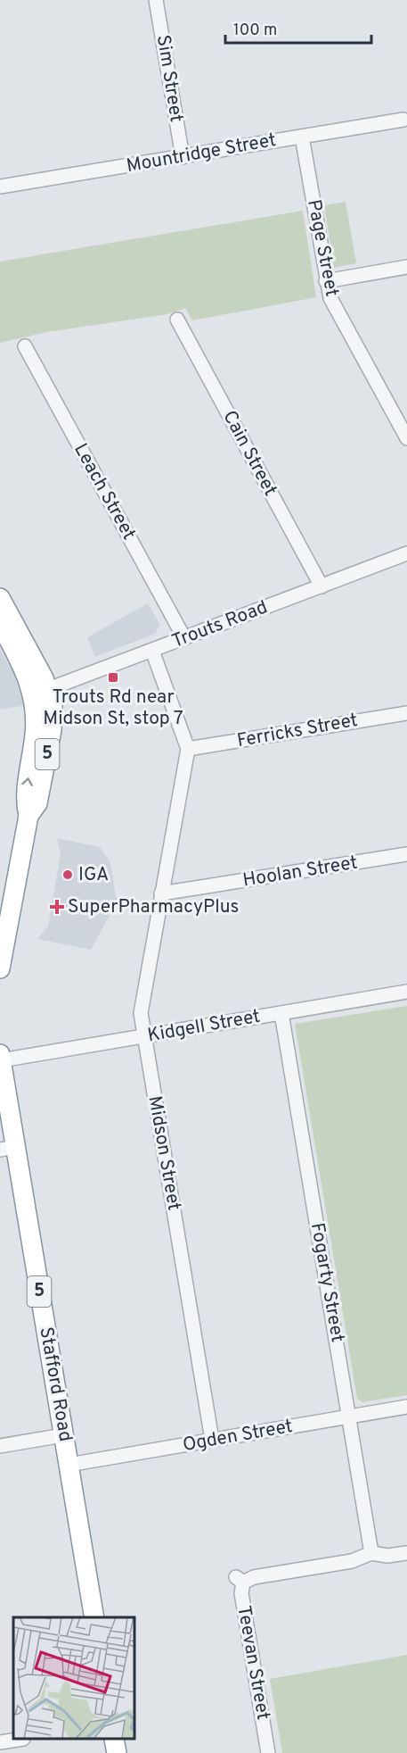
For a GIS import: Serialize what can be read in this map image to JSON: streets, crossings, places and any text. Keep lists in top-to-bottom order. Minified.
{"streets":{"highway":["5","Stafford Road"],"street":["Sim Street","Mountridge Street","Page Street","Cain Street","Leach Street","Trouts Road","Ferricks Street","Hoolan Street","Kidgell Street","Midson Street","Fogarty Street","Ogden Street","Teevan Street"]},"crossings":[["Sim Street","Mountridge Street"],["Mountridge Street","Page Street"],["Cain Street","Trouts Road"],["Leach Street","Trouts Road"],["Trouts Road","5"],["Ferricks Street","Midson Street"],["Hoolan Street","Midson Street"],["Kidgell Street","Midson Street"],["Kidgell Street","Fogarty Street"],["Kidgell Street","Stafford Road"],["Midson Street","Ogden Street"],["Fogarty Street","Ogden Street"],["Fogarty Street","Teevan Street"],["Stafford Road","Ogden Street"]],"places":{"transit":["Trouts Rd near Midson St, stop 7"],"other":["IGA"],"health":["SuperPharmacyPlus"]},"scale_bar":"100 m"}
